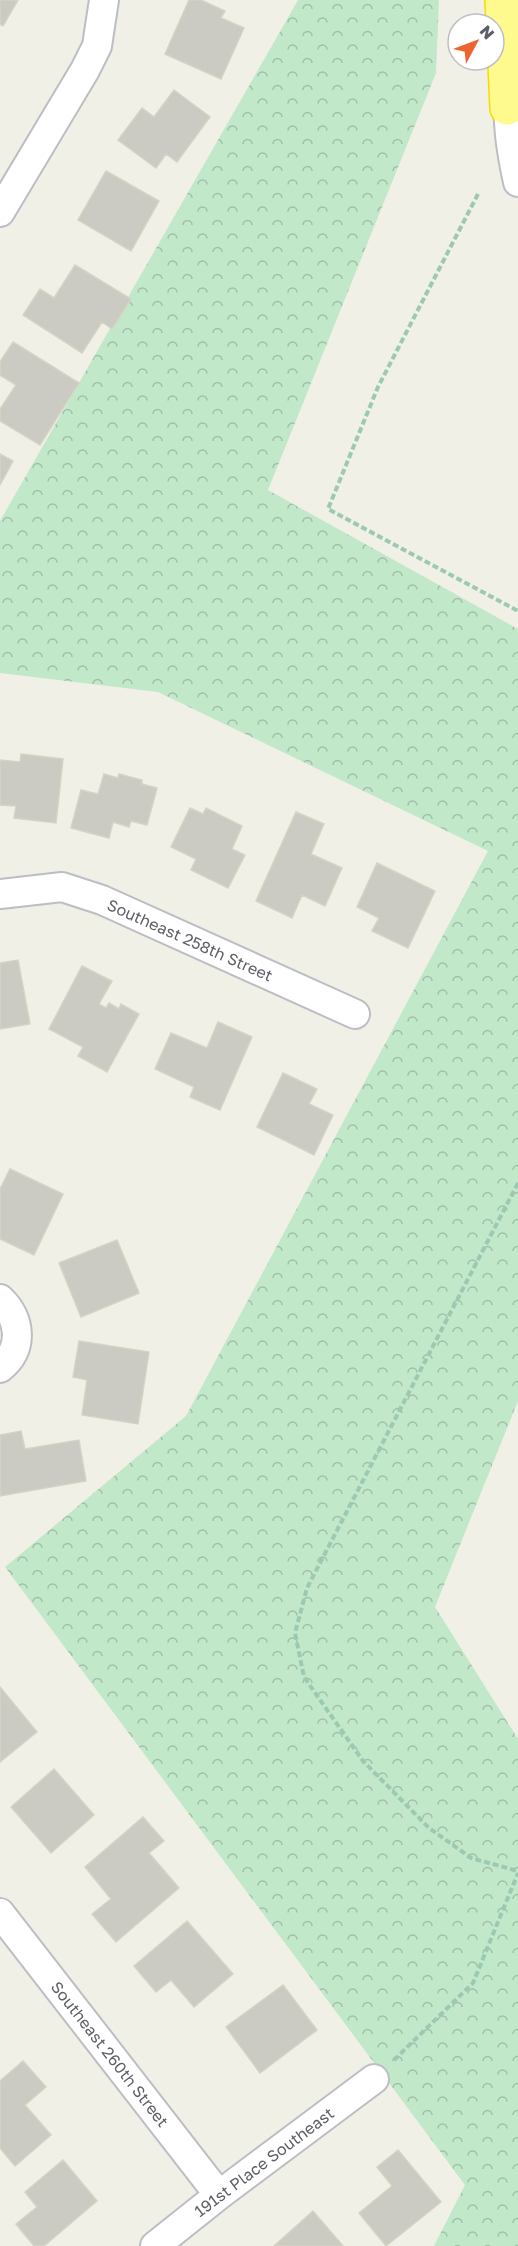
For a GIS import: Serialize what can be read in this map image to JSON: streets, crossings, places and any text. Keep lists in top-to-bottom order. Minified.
{"streets":{"street":["Southeast 258th Street","Southeast 260th Street","191st Place Southeast"]},"crossings":[["Southeast 260th Street","191st Place Southeast"]],"north":"top right"}
